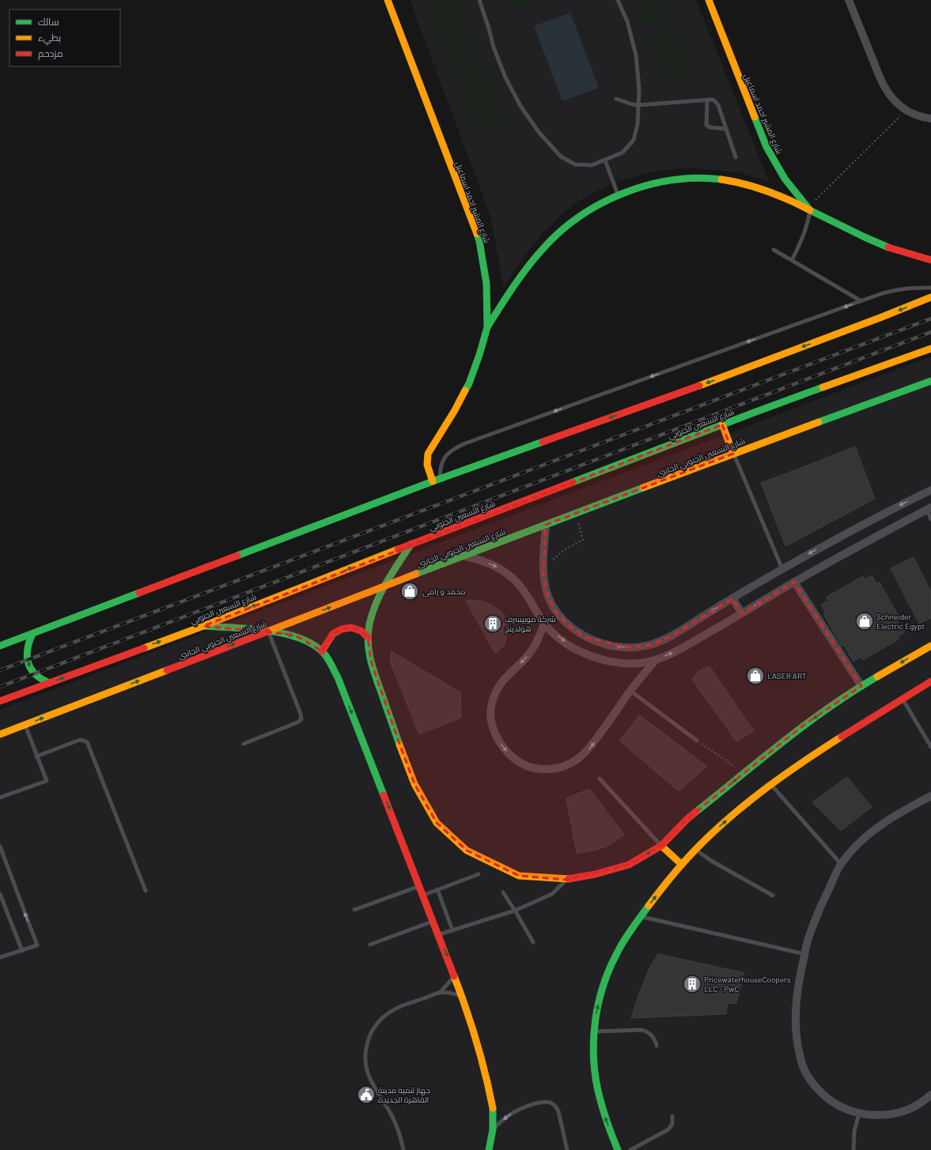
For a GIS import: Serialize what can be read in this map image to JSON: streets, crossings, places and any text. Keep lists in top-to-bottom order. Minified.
{"streets":{"main road":["شارع المشير احمد اسماعيل","شارع التسعين الجنوبي","شارع التسعين الجنوبي الجانبى"]},"one_way":["شارع التسعين الجنوبي الجانبى"],"places":{"shop":["محمد و رامى","Schneider Electric Egypt","LASER ART"],"building":["شركة موبيسرف هولدينج","PricewaterhouseCoopers LLC - PwC"],"public building":["جهاز تنمية مدينة القاهرة الجديدة"]},"legend":["سالك","بطيء","مزدحم"]}
